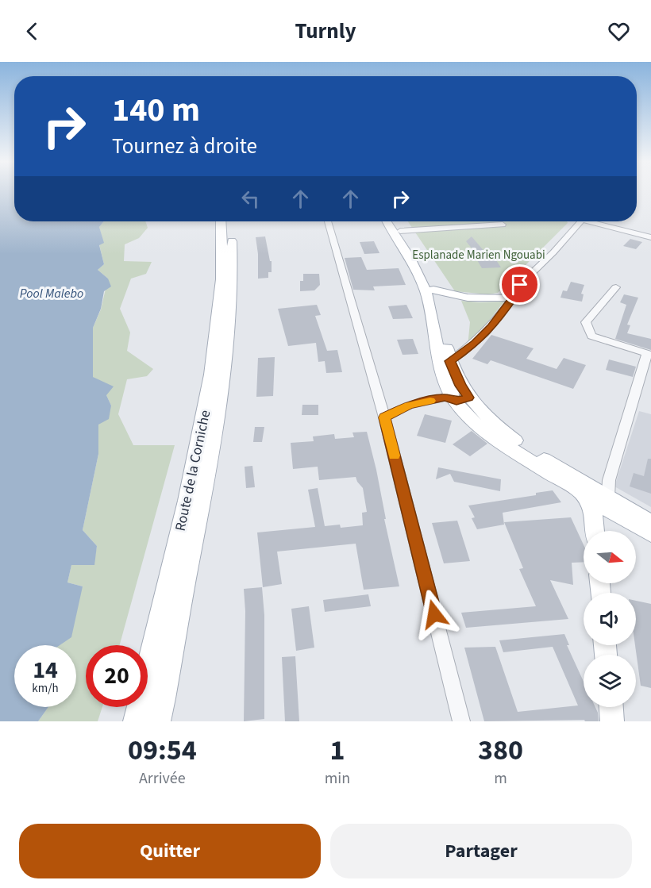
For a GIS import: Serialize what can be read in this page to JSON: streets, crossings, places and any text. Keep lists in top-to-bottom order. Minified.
{"streets":{"main road":["Route de la Corniche"]},"water":["Pool Malebo"],"parks":["Esplanade Marien Ngouabi"],"north":"right","page":{"header":"Turnly","turn":["140 m","Tournez à droite"],"speed":"14 km/h","limit":"20","eta":["09:54","Arrivée","1","min","380","m"],"buttons":["Quitter","Partager"]}}
